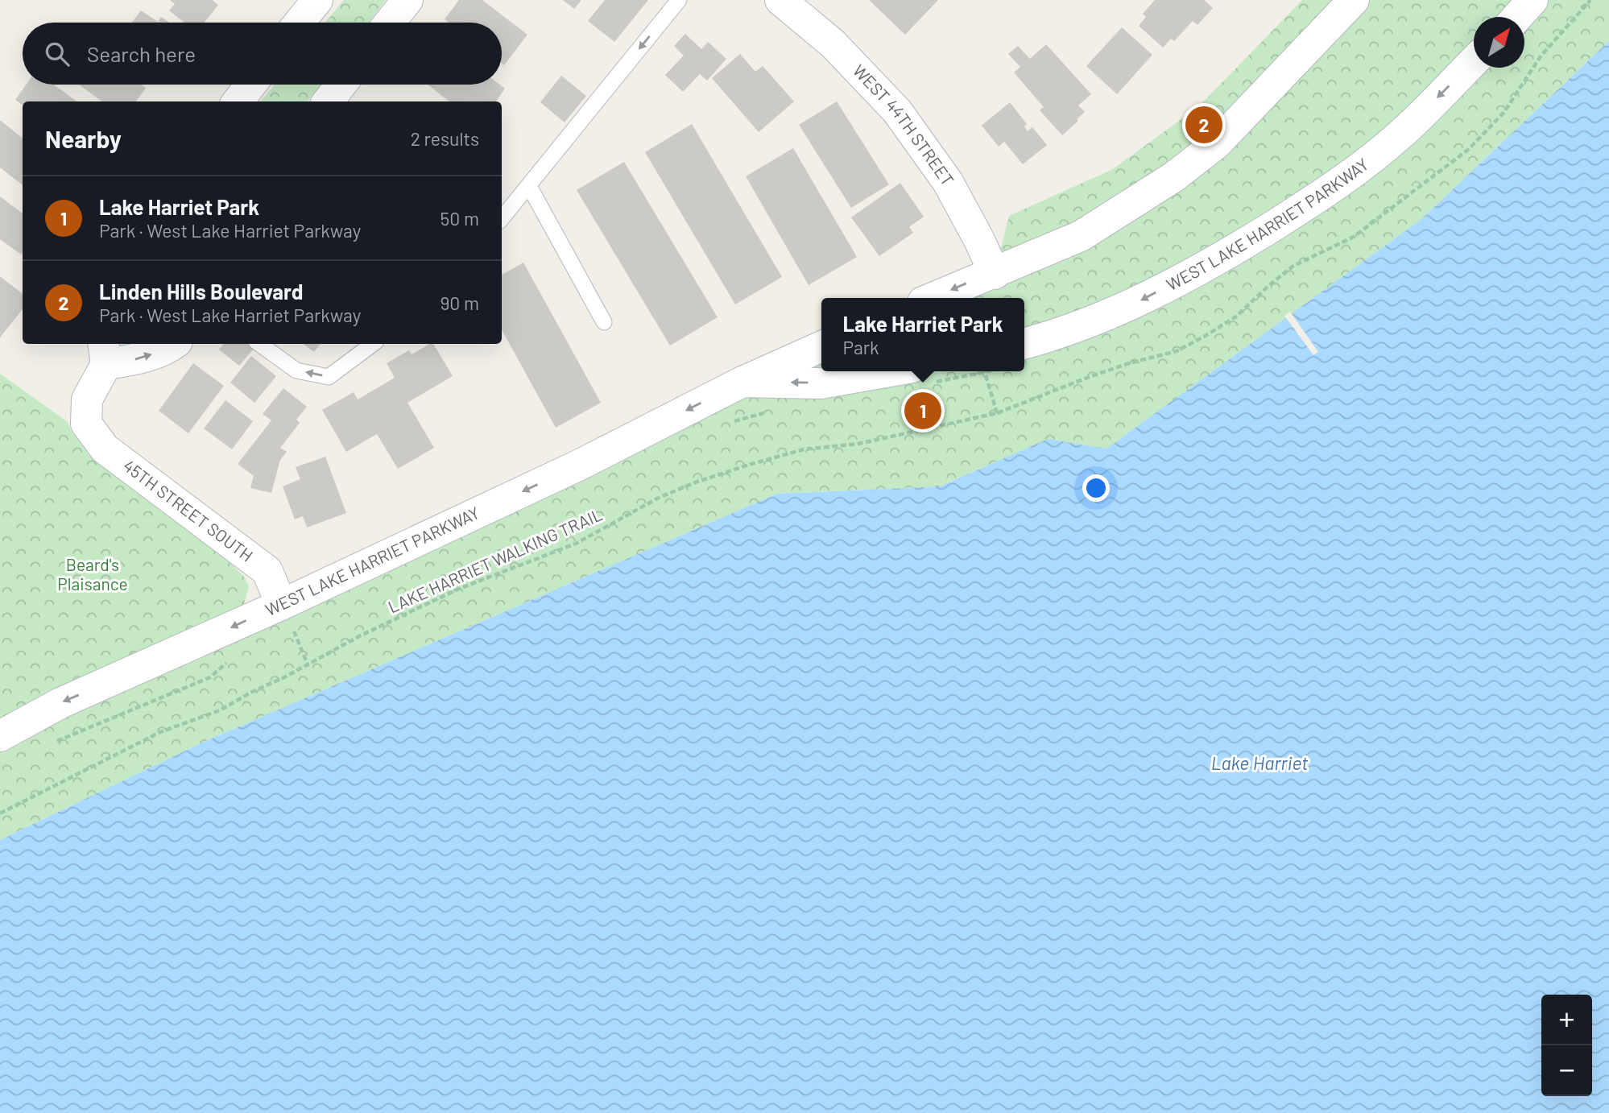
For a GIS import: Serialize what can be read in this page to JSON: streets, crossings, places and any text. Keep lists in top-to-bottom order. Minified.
{"streets":{"street":["WEST 44TH STREET","WEST LAKE HARRIET PARKWAY","45TH STREET SOUTH"],"path":["LAKE HARRIET WALKING TRAIL"]},"crossings":[["WEST LAKE HARRIET PARKWAY","45TH STREET SOUTH"]],"water":["Lake Harriet"],"parks":["Beard's Plaisance"],"north":"top right","page":{"search":"Search here","heading":["Nearby","2 results"],"pins":["2","1"],"list":[{"mark":"1","name":"Lake Harriet Park","note":"Park · West Lake Harriet Parkway","value":"50 m"},{"mark":"2","name":"Linden Hills Boulevard","note":"Park · West Lake Harriet Parkway","value":"90 m"}],"popup":["Lake Harriet Park","Park"],"map_buttons":["+","−"]}}
